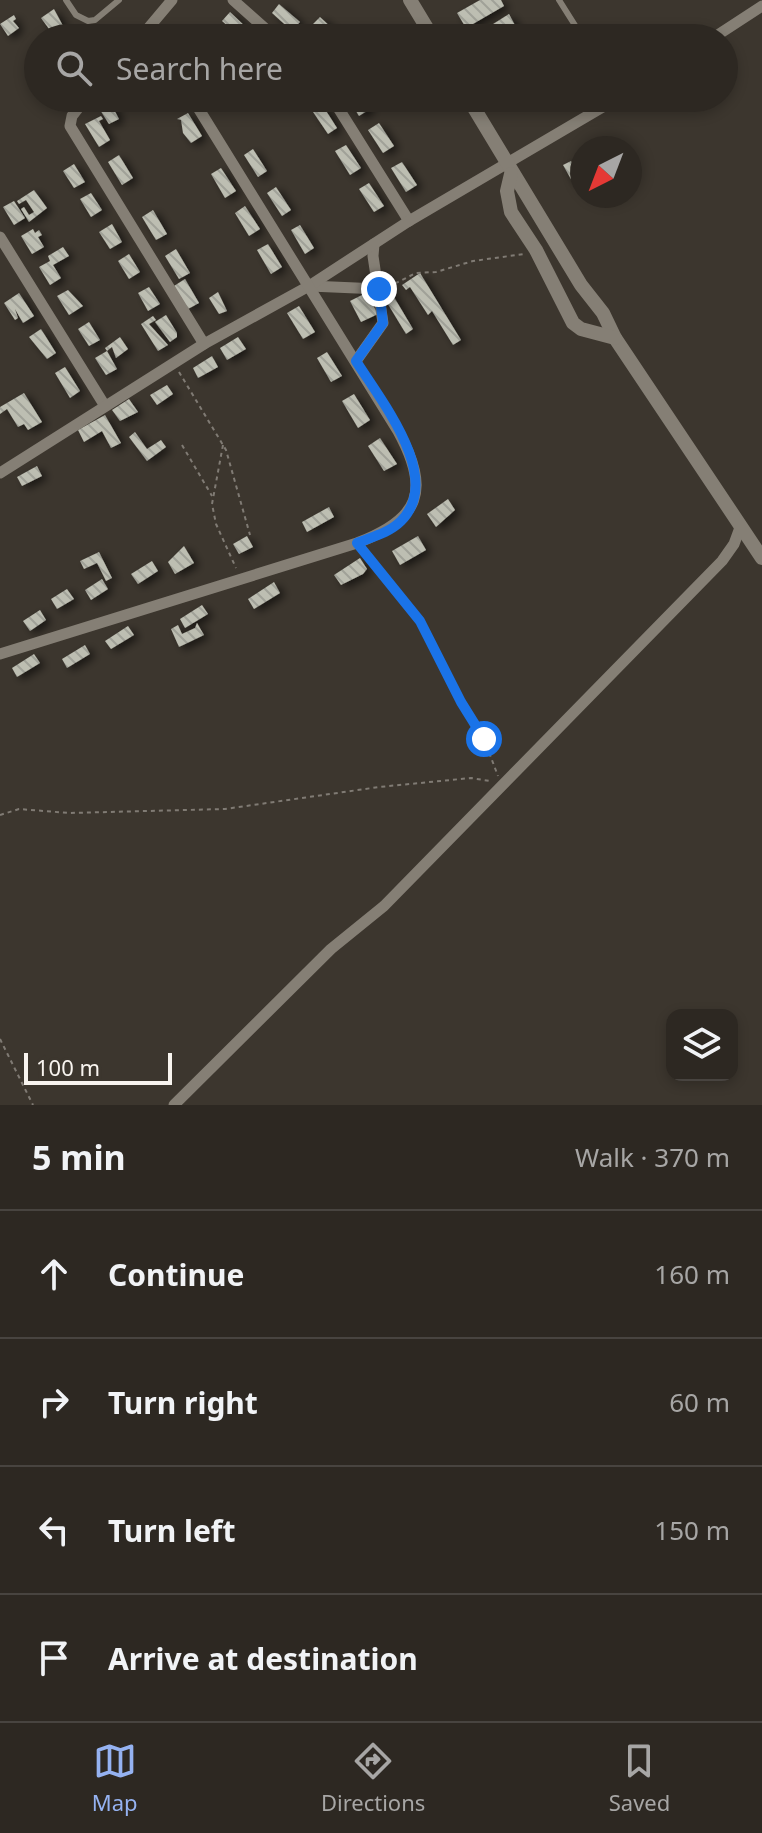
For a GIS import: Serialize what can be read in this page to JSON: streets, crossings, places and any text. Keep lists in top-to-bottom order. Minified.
{"scale_bar":"100 m","north":"bottom left","page":{"search":"Search here","scale":"100 m","heading":["5 min","Walk · 370 m"],"list":[["Continue","160 m"],["Turn right","60 m"],["Turn left","150 m"],"Arrive at destination"],"nav":["Map","Directions","Saved"]}}
